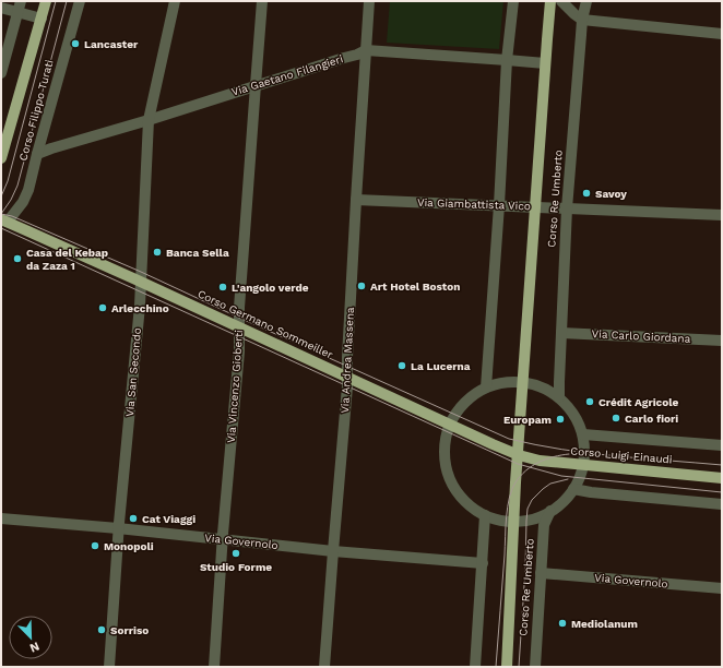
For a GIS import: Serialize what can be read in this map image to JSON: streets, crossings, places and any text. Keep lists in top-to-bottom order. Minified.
{"streets":{"main road":["Corso Filippo Turati","Corso Re Umberto","Corso Germano Sommeiller","Corso Luigi Einaudi"],"street":["Via Gaetano Filangieri","Via Giambattista Vico","Via Carlo Giordana","Via Andrea Massena","Via San Secondo","Via Vincenzo Gioberti","Via Governolo"]},"crossings":[["Via Gaetano Filangieri","Corso Filippo Turati"],["Via Gaetano Filangieri","Corso Re Umberto"],["Via Gaetano Filangieri","Via Andrea Massena"],["Via Gaetano Filangieri","Via San Secondo"],["Via Gaetano Filangieri","Via Vincenzo Gioberti"],["Corso Filippo Turati","Corso Germano Sommeiller"],["Corso Re Umberto","Via Giambattista Vico"],["Corso Re Umberto","Corso Germano Sommeiller"],["Corso Re Umberto","Via Carlo Giordana"],["Corso Re Umberto","Corso Luigi Einaudi"],["Corso Re Umberto","Via Governolo"],["Via Giambattista Vico","Via Andrea Massena"],["Corso Germano Sommeiller","Via Andrea Massena"],["Corso Germano Sommeiller","Via San Secondo"],["Corso Germano Sommeiller","Via Vincenzo Gioberti"],["Corso Germano Sommeiller","Corso Luigi Einaudi"],["Via Andrea Massena","Via Governolo"],["Via San Secondo","Via Governolo"],["Via Vincenzo Gioberti","Via Governolo"]],"places":["Lancaster","Savoy","Banca Sella","Casa del Kebap da Zaza 1","Art Hotel Boston","L'angolo verde","Arlecchino","La Lucerna","Crédit Agricole","Carlo fiori","Europam","Cat Viaggi","Monopoli","Studio Forme","Mediolanum","Sorriso"],"north":"bottom right"}
